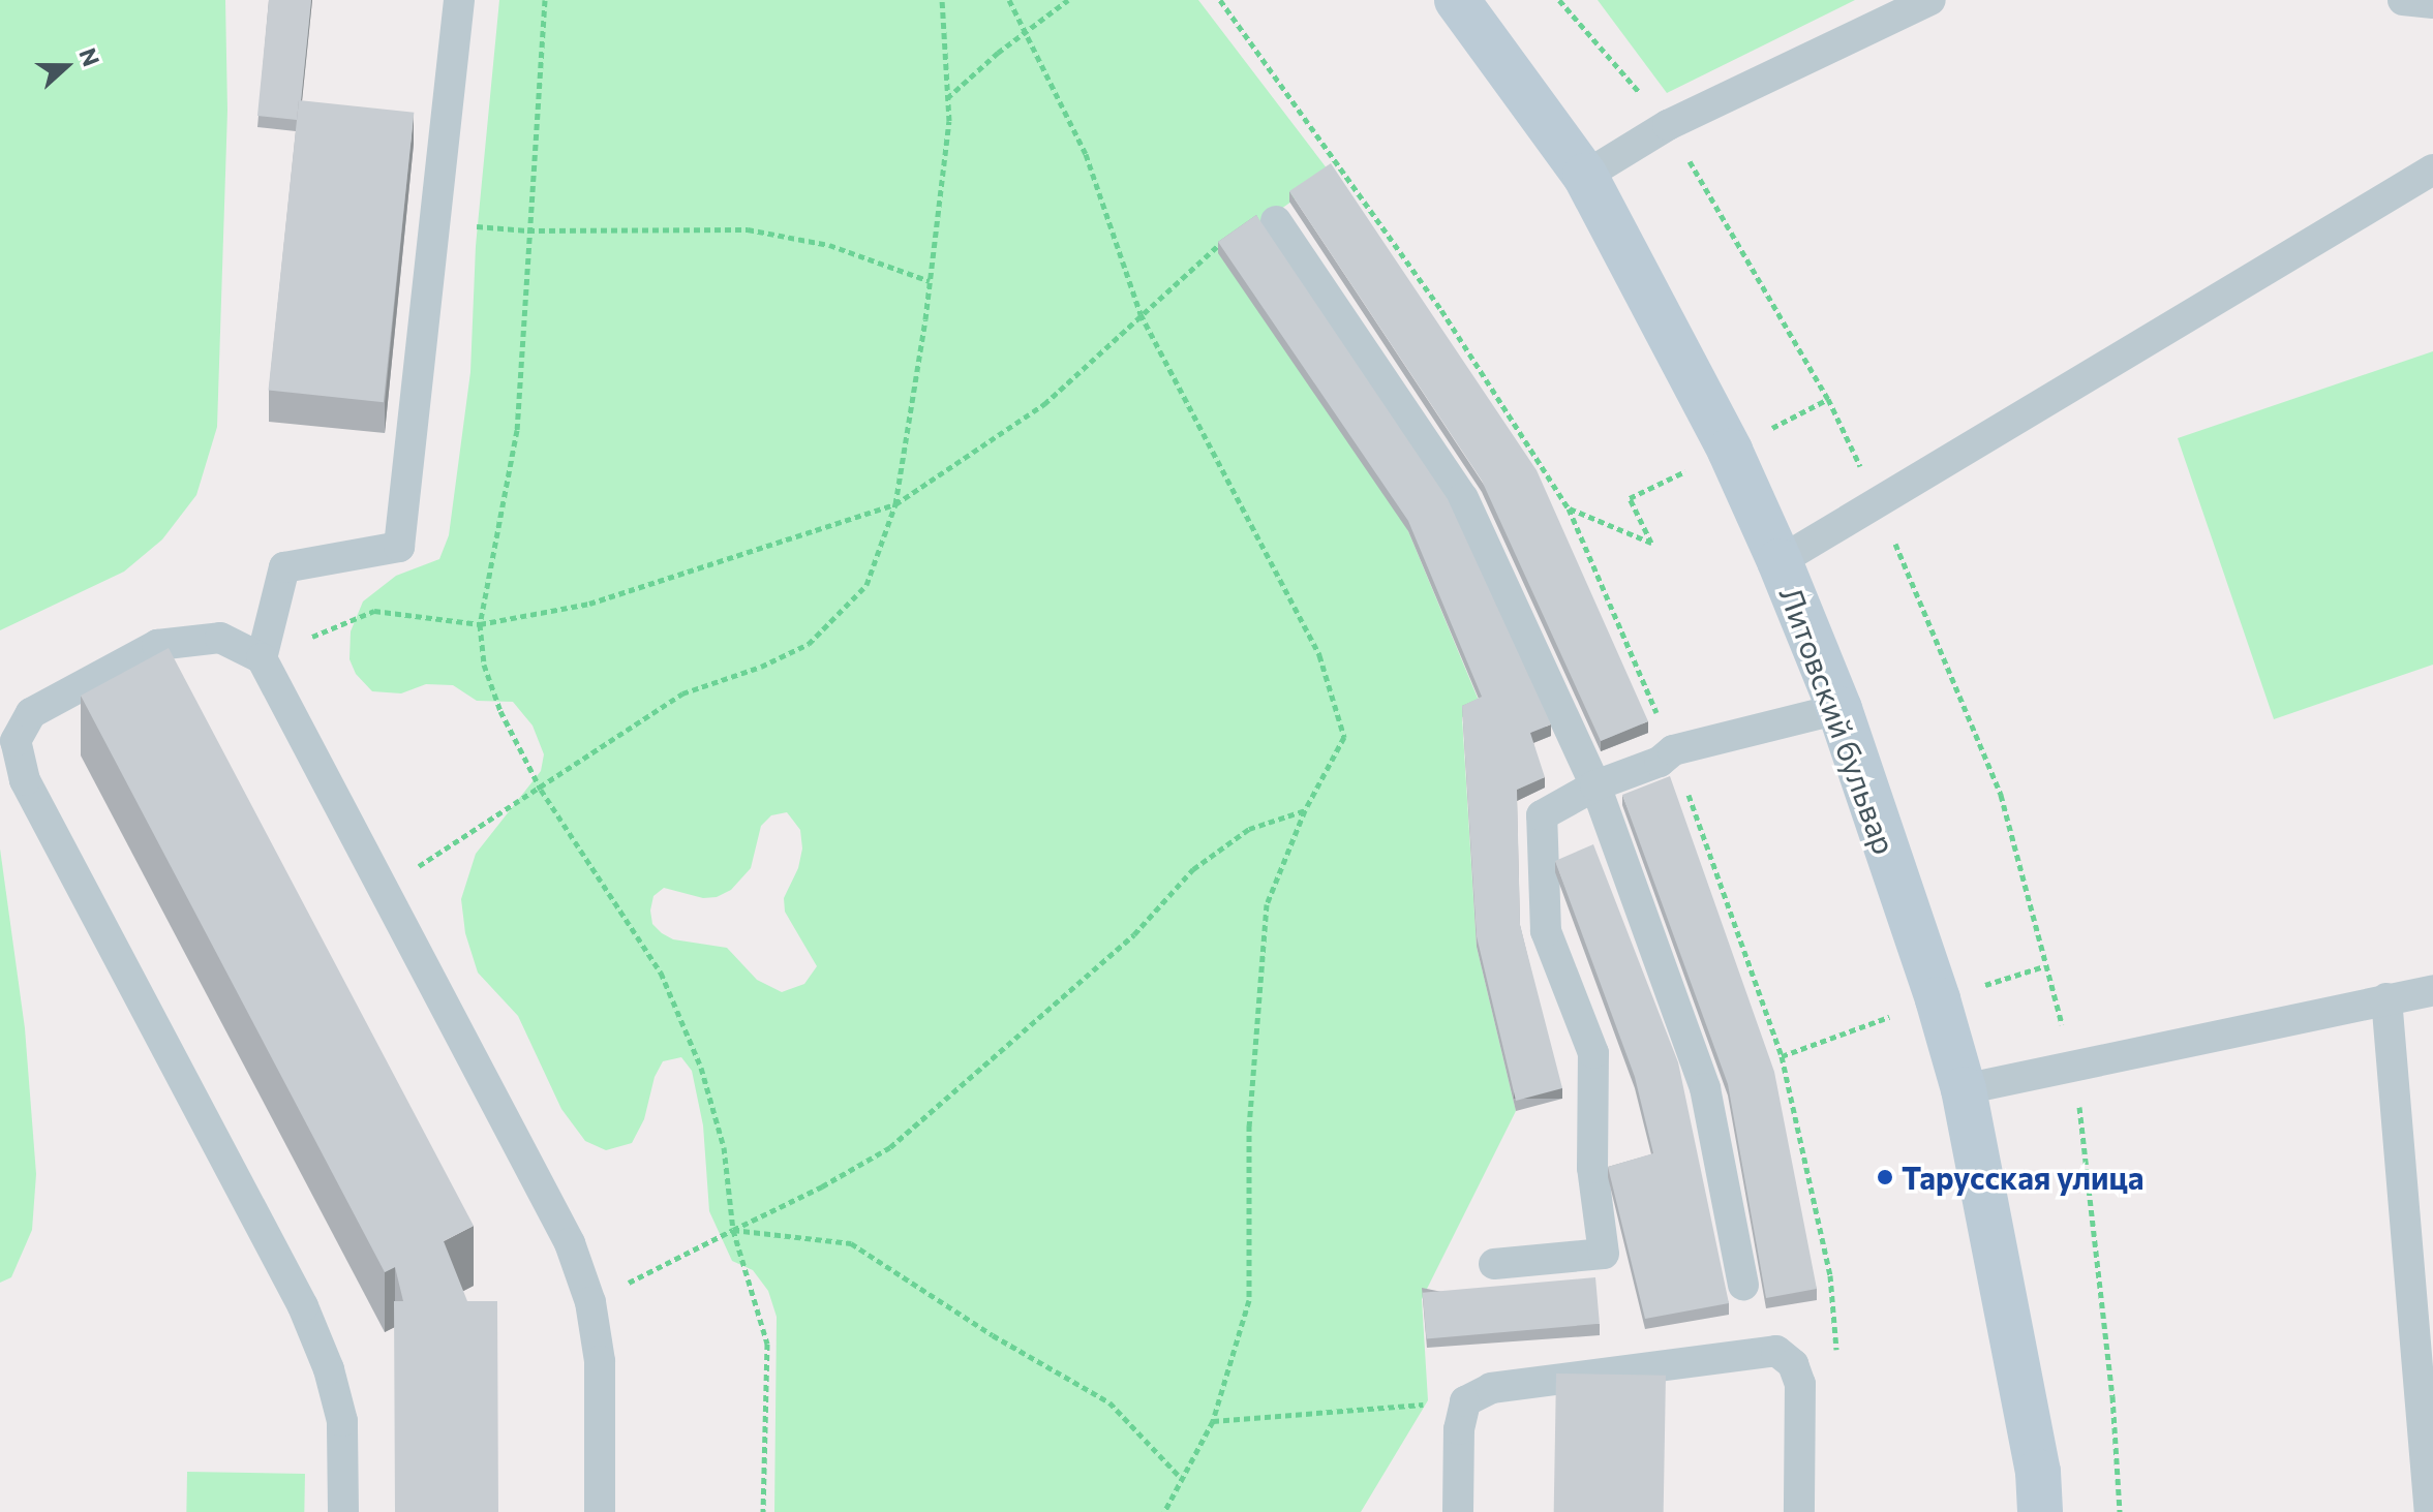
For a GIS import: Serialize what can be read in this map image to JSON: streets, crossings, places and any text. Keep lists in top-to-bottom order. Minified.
{"streets":{"main road":["Литовский бульвар"]},"places":["Тарусская улица"],"north":"right"}
